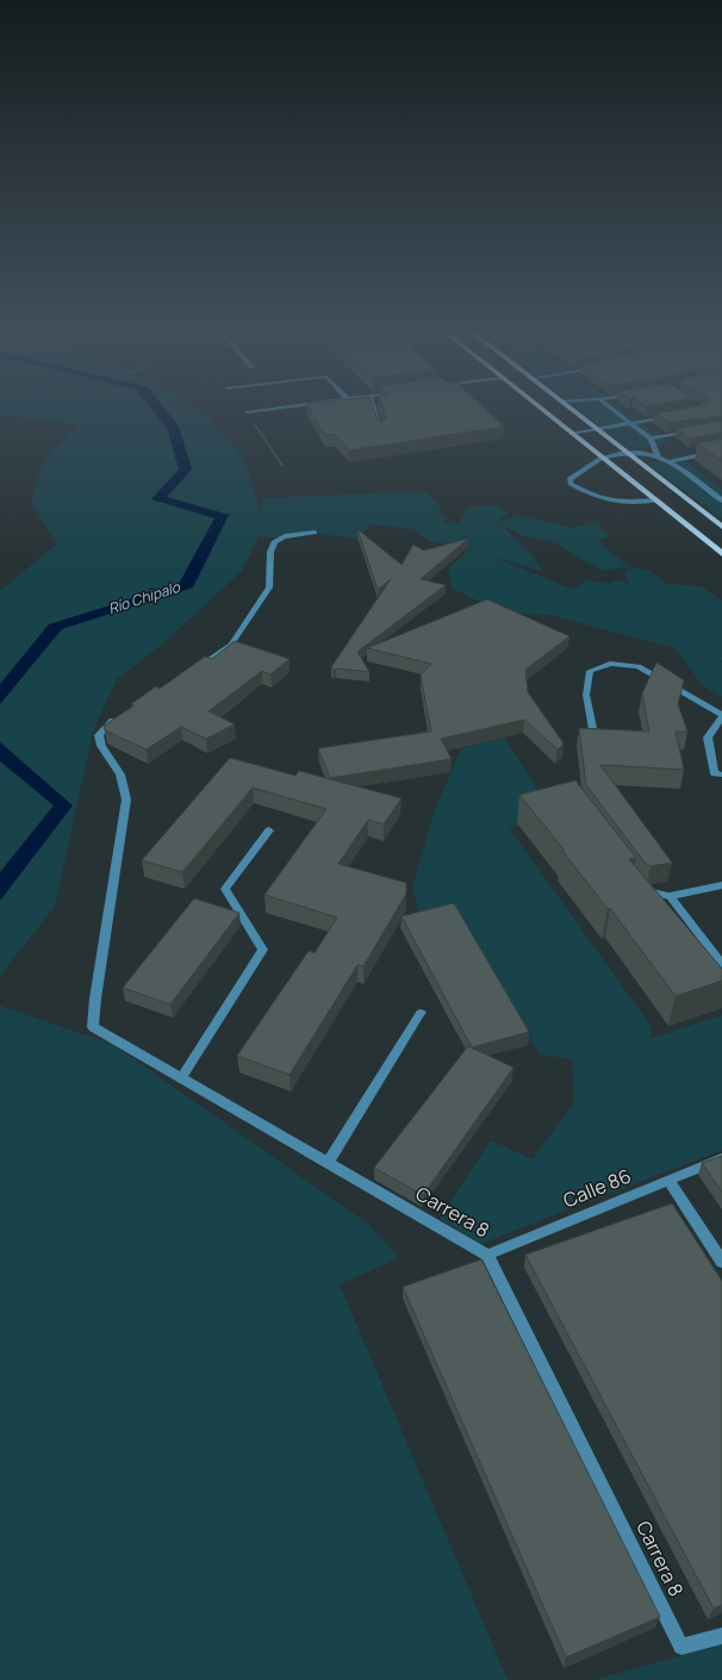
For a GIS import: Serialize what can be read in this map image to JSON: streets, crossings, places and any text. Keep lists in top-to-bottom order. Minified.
{"streets":{"street":["Calle 86","Carrera 8"]},"crossings":[["Calle 86","Carrera 8"]],"water":["Río Chipalo"]}
